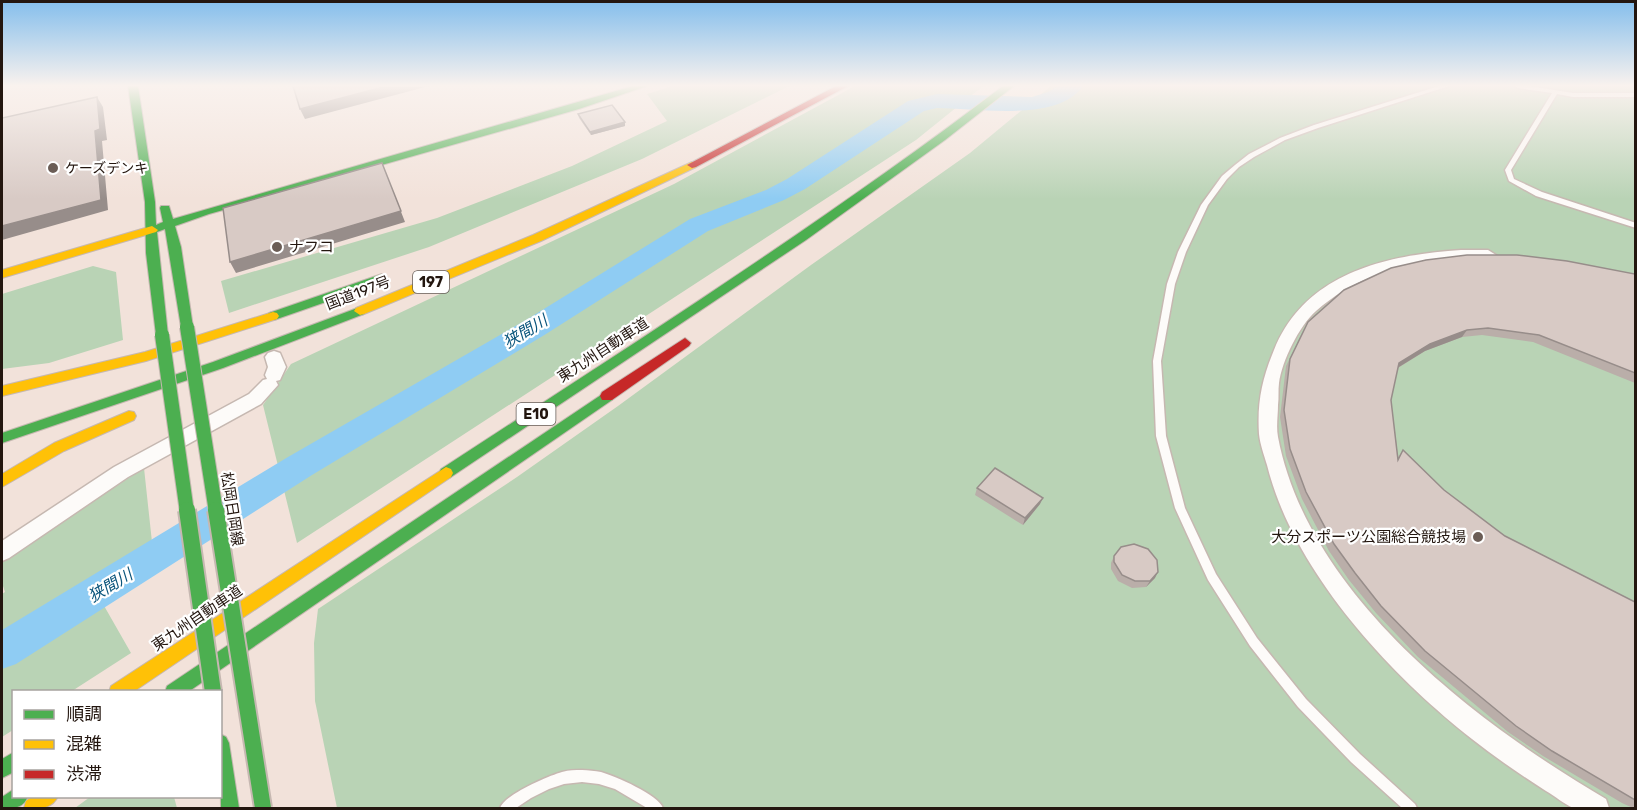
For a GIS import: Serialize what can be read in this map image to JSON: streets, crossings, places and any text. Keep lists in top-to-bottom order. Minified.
{"streets":{"main road":["197","国道197号","東九州自動車道","E10","松岡日岡線"]},"water":["狭間川"],"places":["ケーズデンキ","ナフコ","大分スポーツ公園総合競技場"],"legend":["順調","混雑","渋滞"]}
